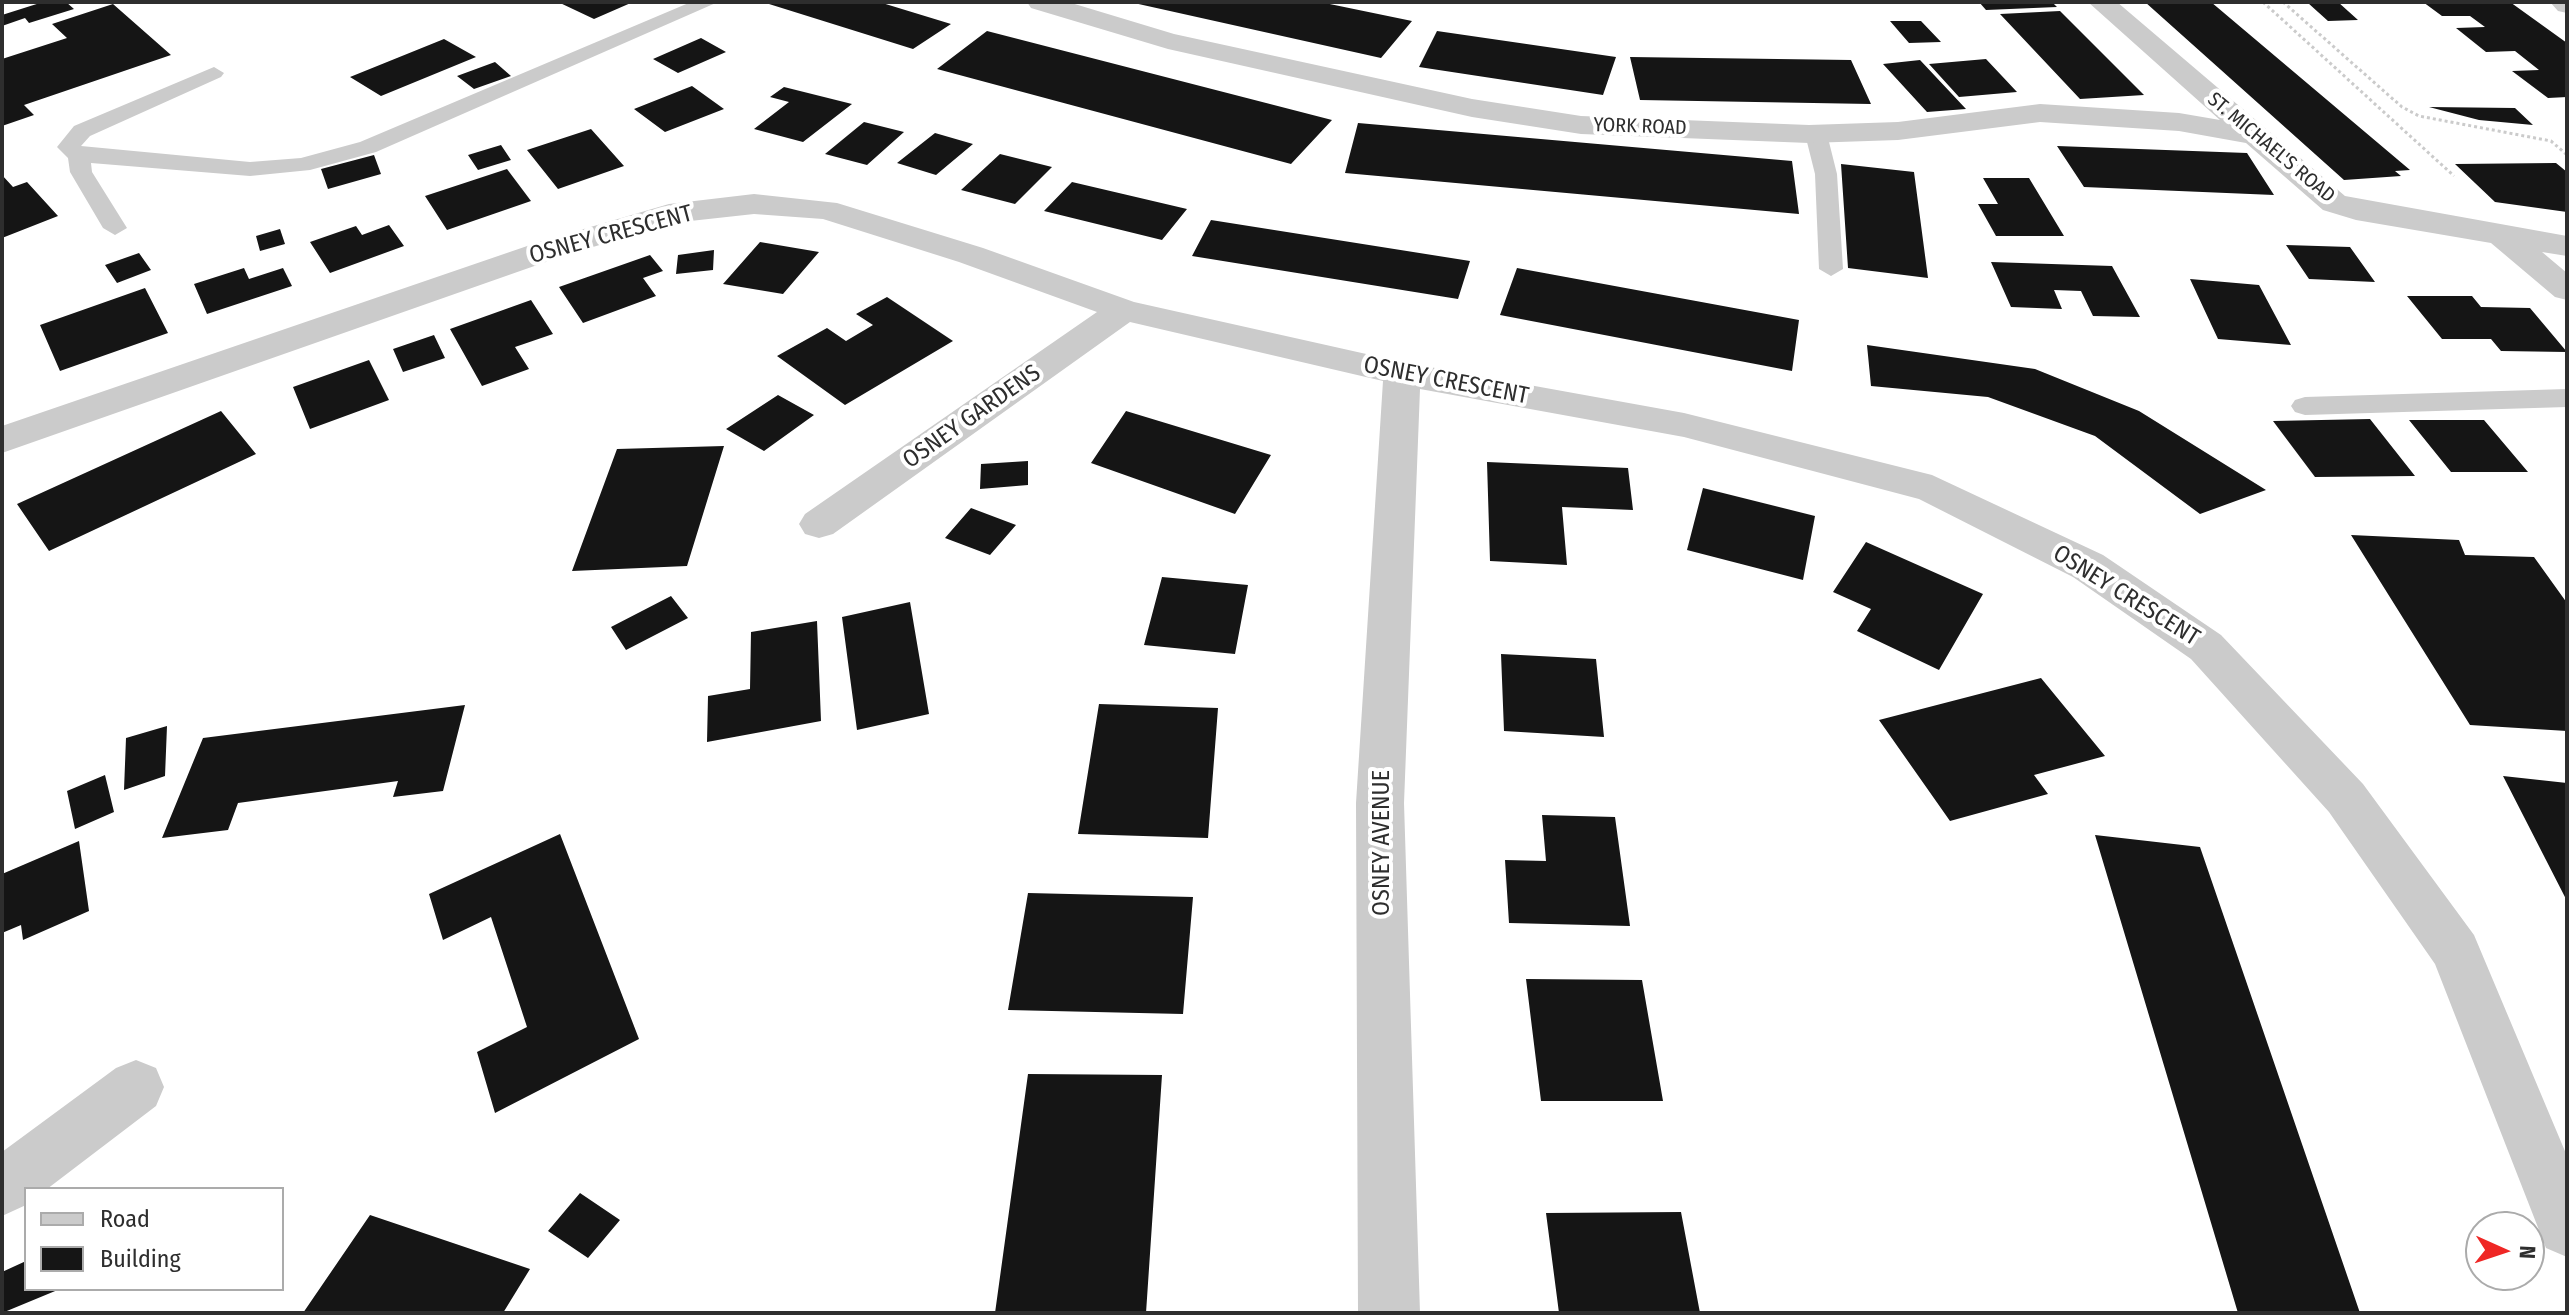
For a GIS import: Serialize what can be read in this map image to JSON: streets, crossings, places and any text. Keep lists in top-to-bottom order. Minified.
{"streets":{"street":["YORK ROAD","ST. MICHAEL'S ROAD","OSNEY CRESCENT","OSNEY GARDENS","OSNEY AVENUE"]},"crossings":[["YORK ROAD","ST. MICHAEL'S ROAD"],["OSNEY CRESCENT","OSNEY GARDENS"],["OSNEY CRESCENT","OSNEY AVENUE"]],"legend":["Road","Building"],"north":"right"}
